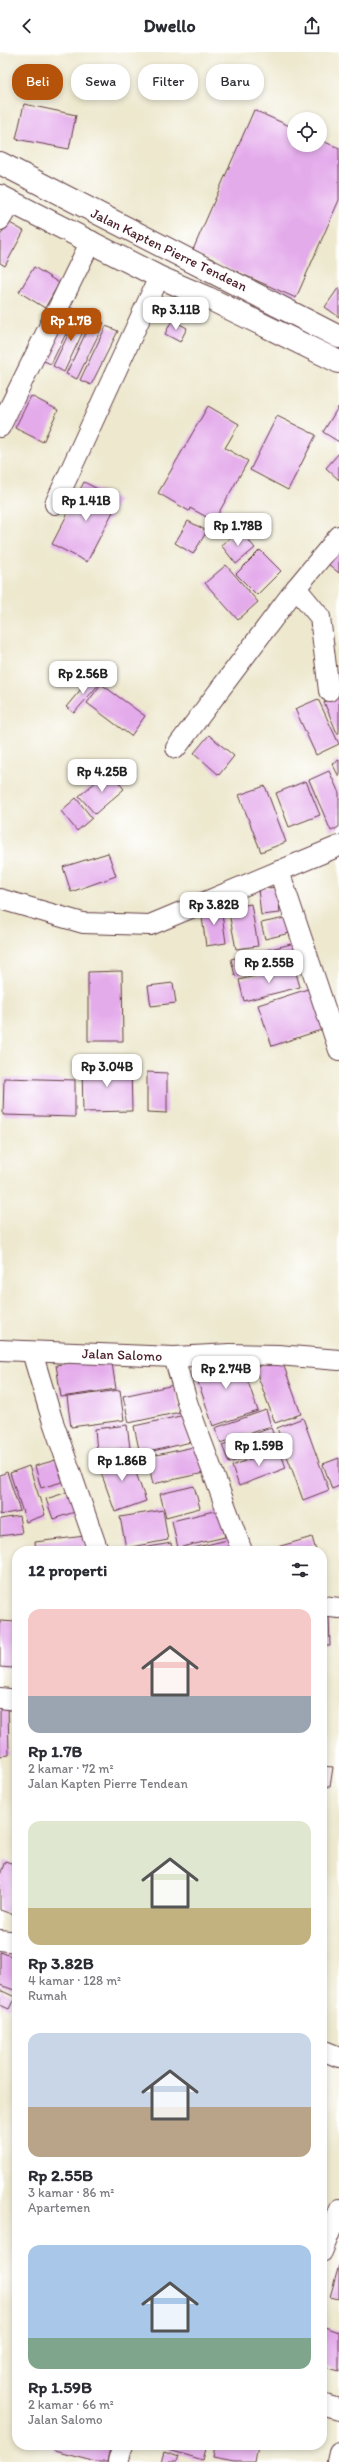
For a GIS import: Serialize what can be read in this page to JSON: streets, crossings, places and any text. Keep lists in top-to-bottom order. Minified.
{"streets":{"highway":["Jalan Kapten Pierre Tendean"],"street":["Jalan Salomo"]},"page":{"header":"Dwello","chip":["Beli","Sewa","Filter","Baru"],"price":["Rp 3.11B","Rp 1.7B","Rp 1.41B","Rp 1.78B","Rp 2.56B","Rp 4.25B","Rp 3.82B","Rp 2.55B","Rp 3.04B","Rp 2.74B","Rp 1.59B","Rp 1.86B"],"heading":"12 properti","list":[{"name":"Rp 1.7B","note":"2 kamar · 72 m² · Jalan Kapten Pierre Tendean"},{"name":"Rp 3.82B","note":"4 kamar · 128 m² · Rumah"},{"name":"Rp 2.55B","note":"3 kamar · 86 m² · Apartemen"},{"name":"Rp 1.59B","note":"2 kamar · 66 m² · Jalan Salomo"}]}}
